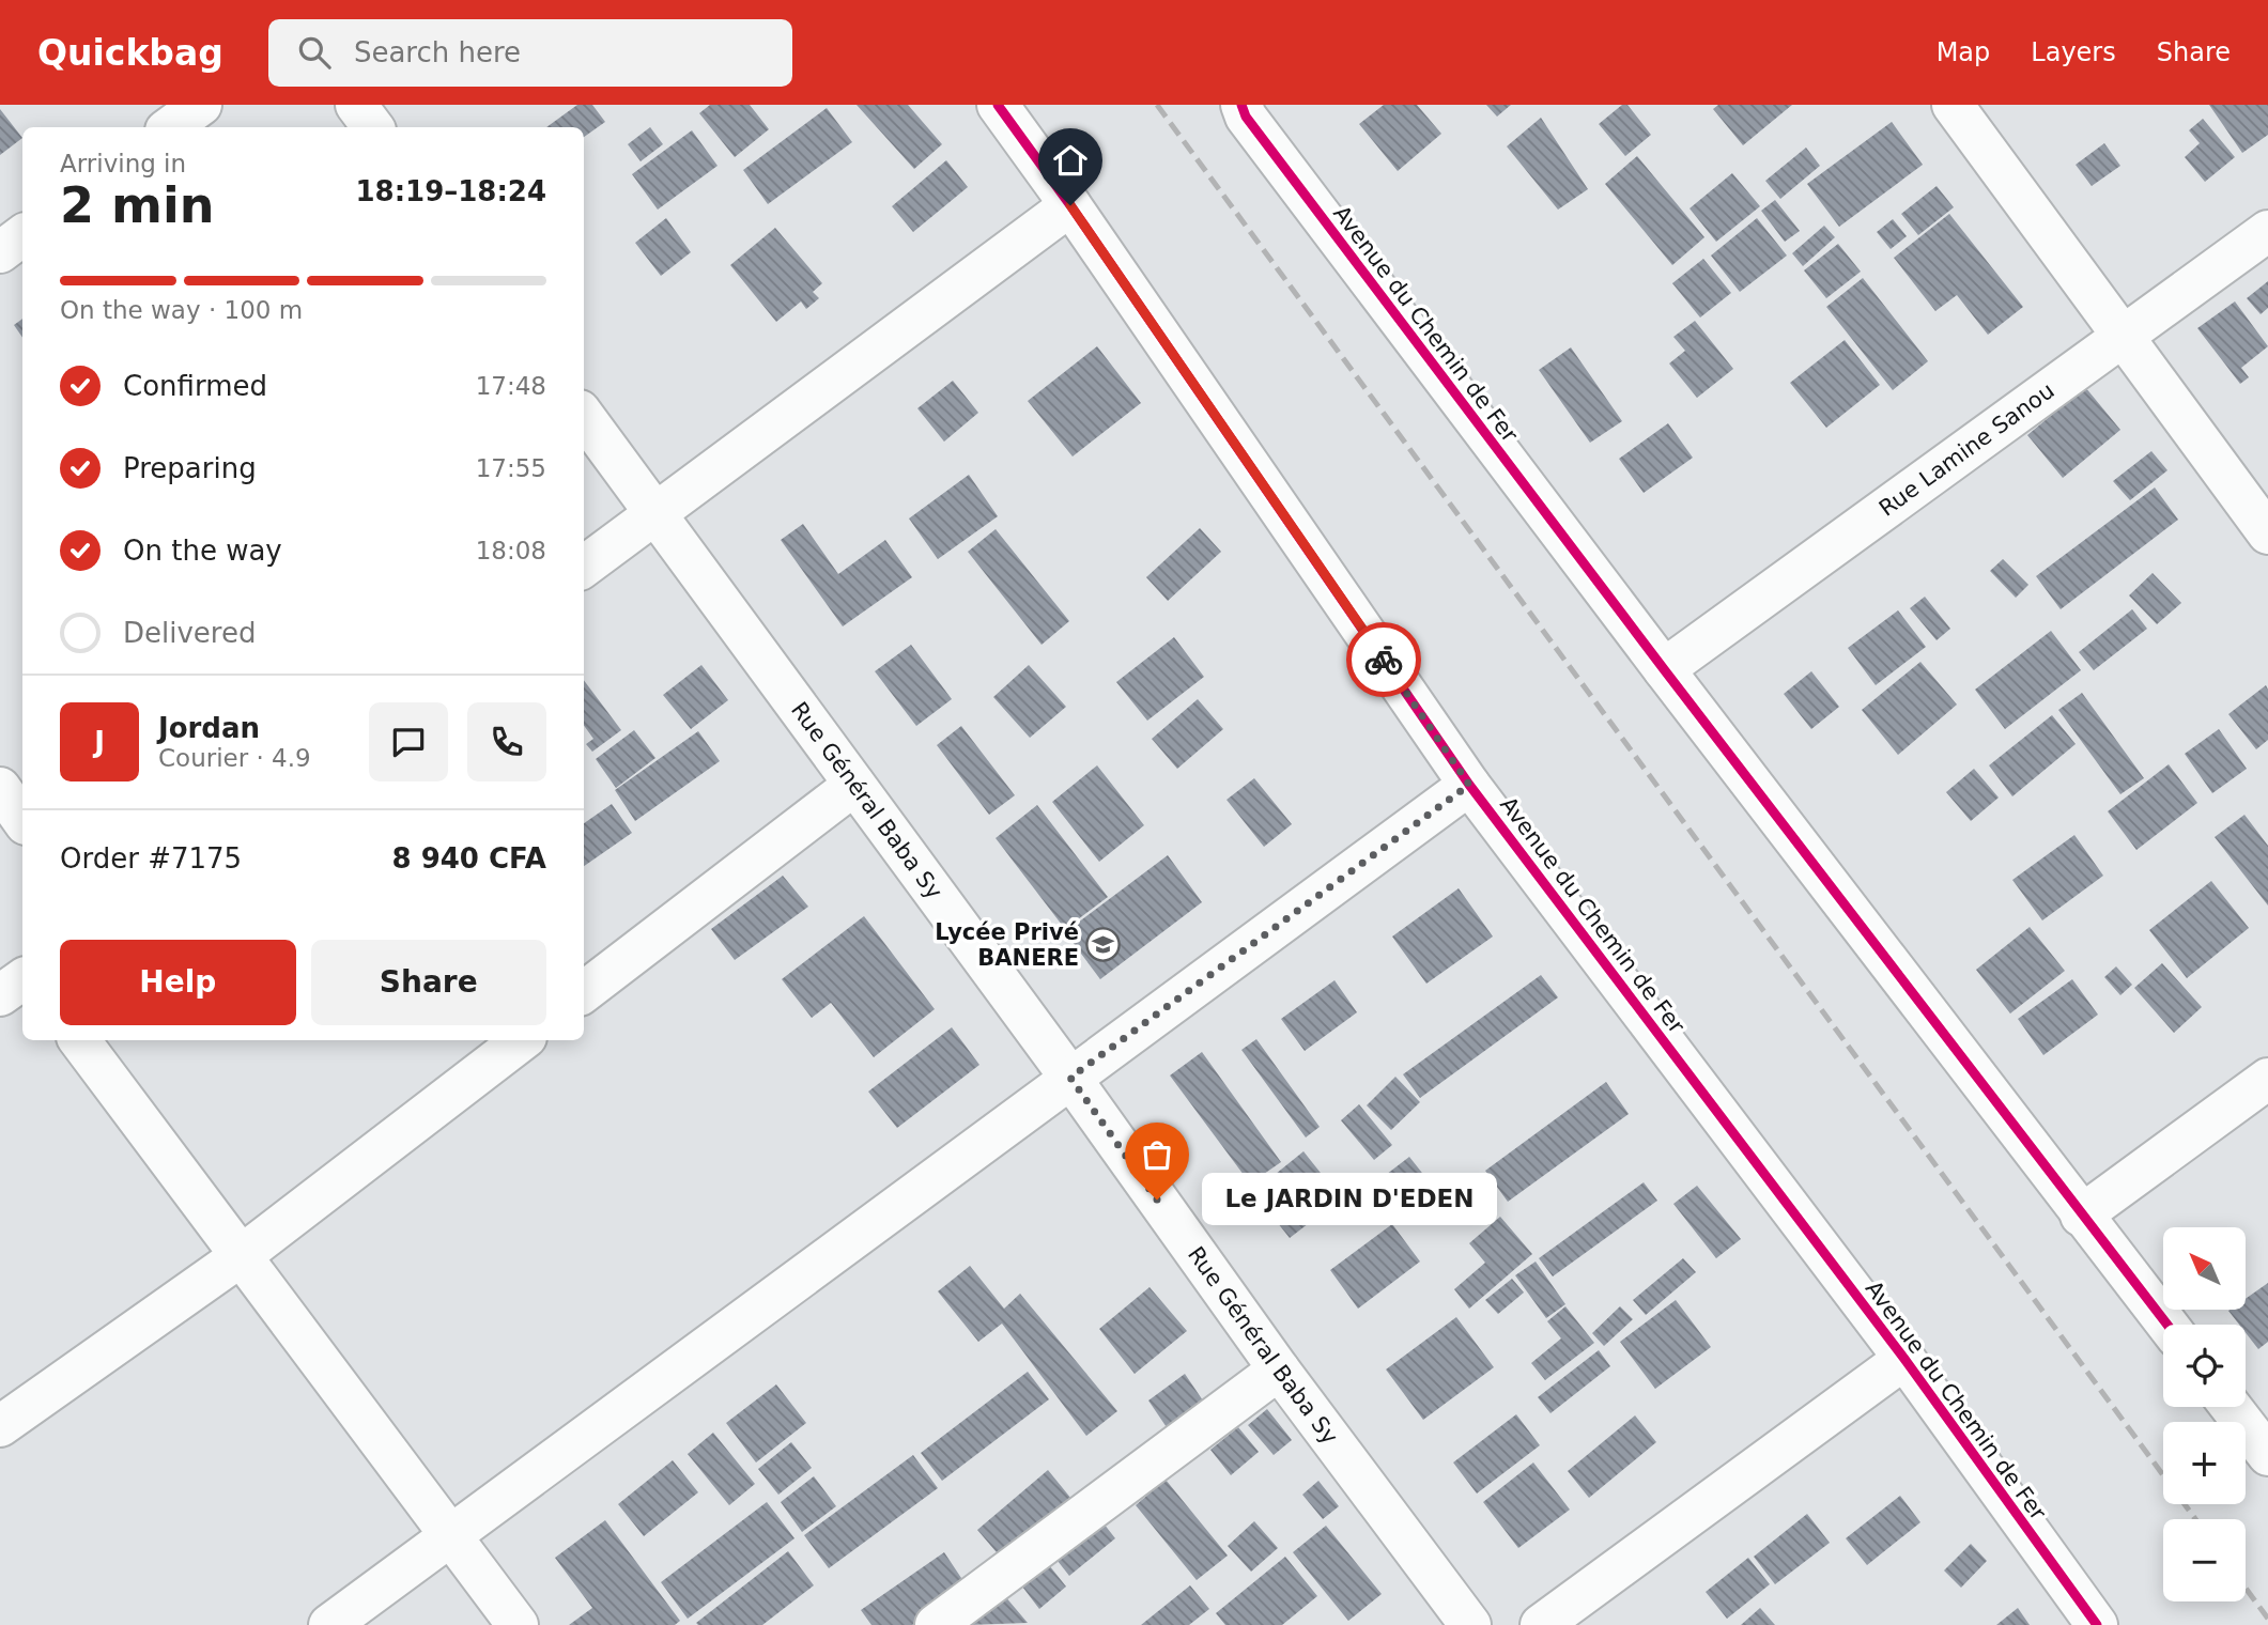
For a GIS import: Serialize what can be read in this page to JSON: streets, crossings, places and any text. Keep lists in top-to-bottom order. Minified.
{"streets":{"street":["Avenue du Chemin de Fer","Rue Lamine Sanou","Rue Général Baba Sy"]},"crossings":[["Avenue du Chemin de Fer","Rue Lamine Sanou"]],"places":{"school or university":["Lycée Privé BANERE"],"other":["Le JARDIN D'EDEN"]},"north":"top left","page":{"header":"Quickbag","search":"Search here","nav":["Map","Layers","Share"],"heading":["2 min","Arriving in","18:19–18:24"],"panel":["Jordan","Courier · 4.9","Order #7175","8 940 CFA"],"bar":"On the way · 100 m","list":[["Confirmed","17:48"],["Preparing","17:55"],["On the way","18:08"],"Delivered"],"round":"J","buttons":["Help","Share"],"bubble":"Le JARDIN D'EDEN","map_buttons":["+","−"]}}
